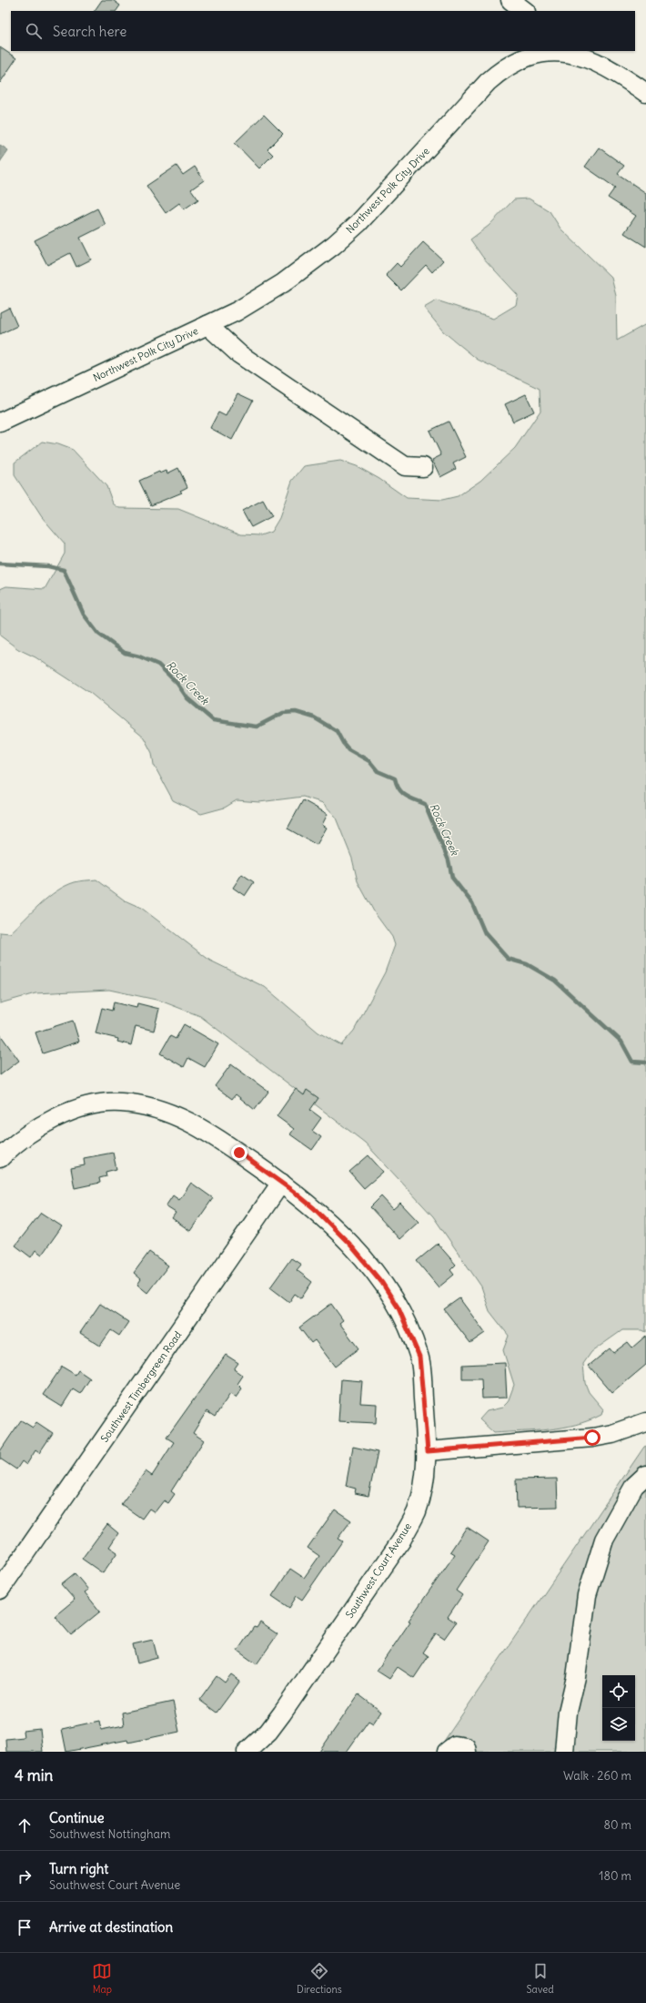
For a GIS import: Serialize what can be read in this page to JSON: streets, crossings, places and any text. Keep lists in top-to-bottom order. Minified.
{"streets":{"street":["Northwest Polk City Drive","Southwest Timbergreen Road","Southwest Court Avenue"]},"crossings":[["Southwest Timbergreen Road","Southwest Court Avenue"]],"water":["Rock Creek"],"page":{"search":"Search here","heading":["4 min","Walk · 260 m"],"list":[["Continue","Southwest Nottingham","80 m"],["Turn right","Southwest Court Avenue","180 m"],"Arrive at destination"],"nav":["Map","Directions","Saved"]}}
